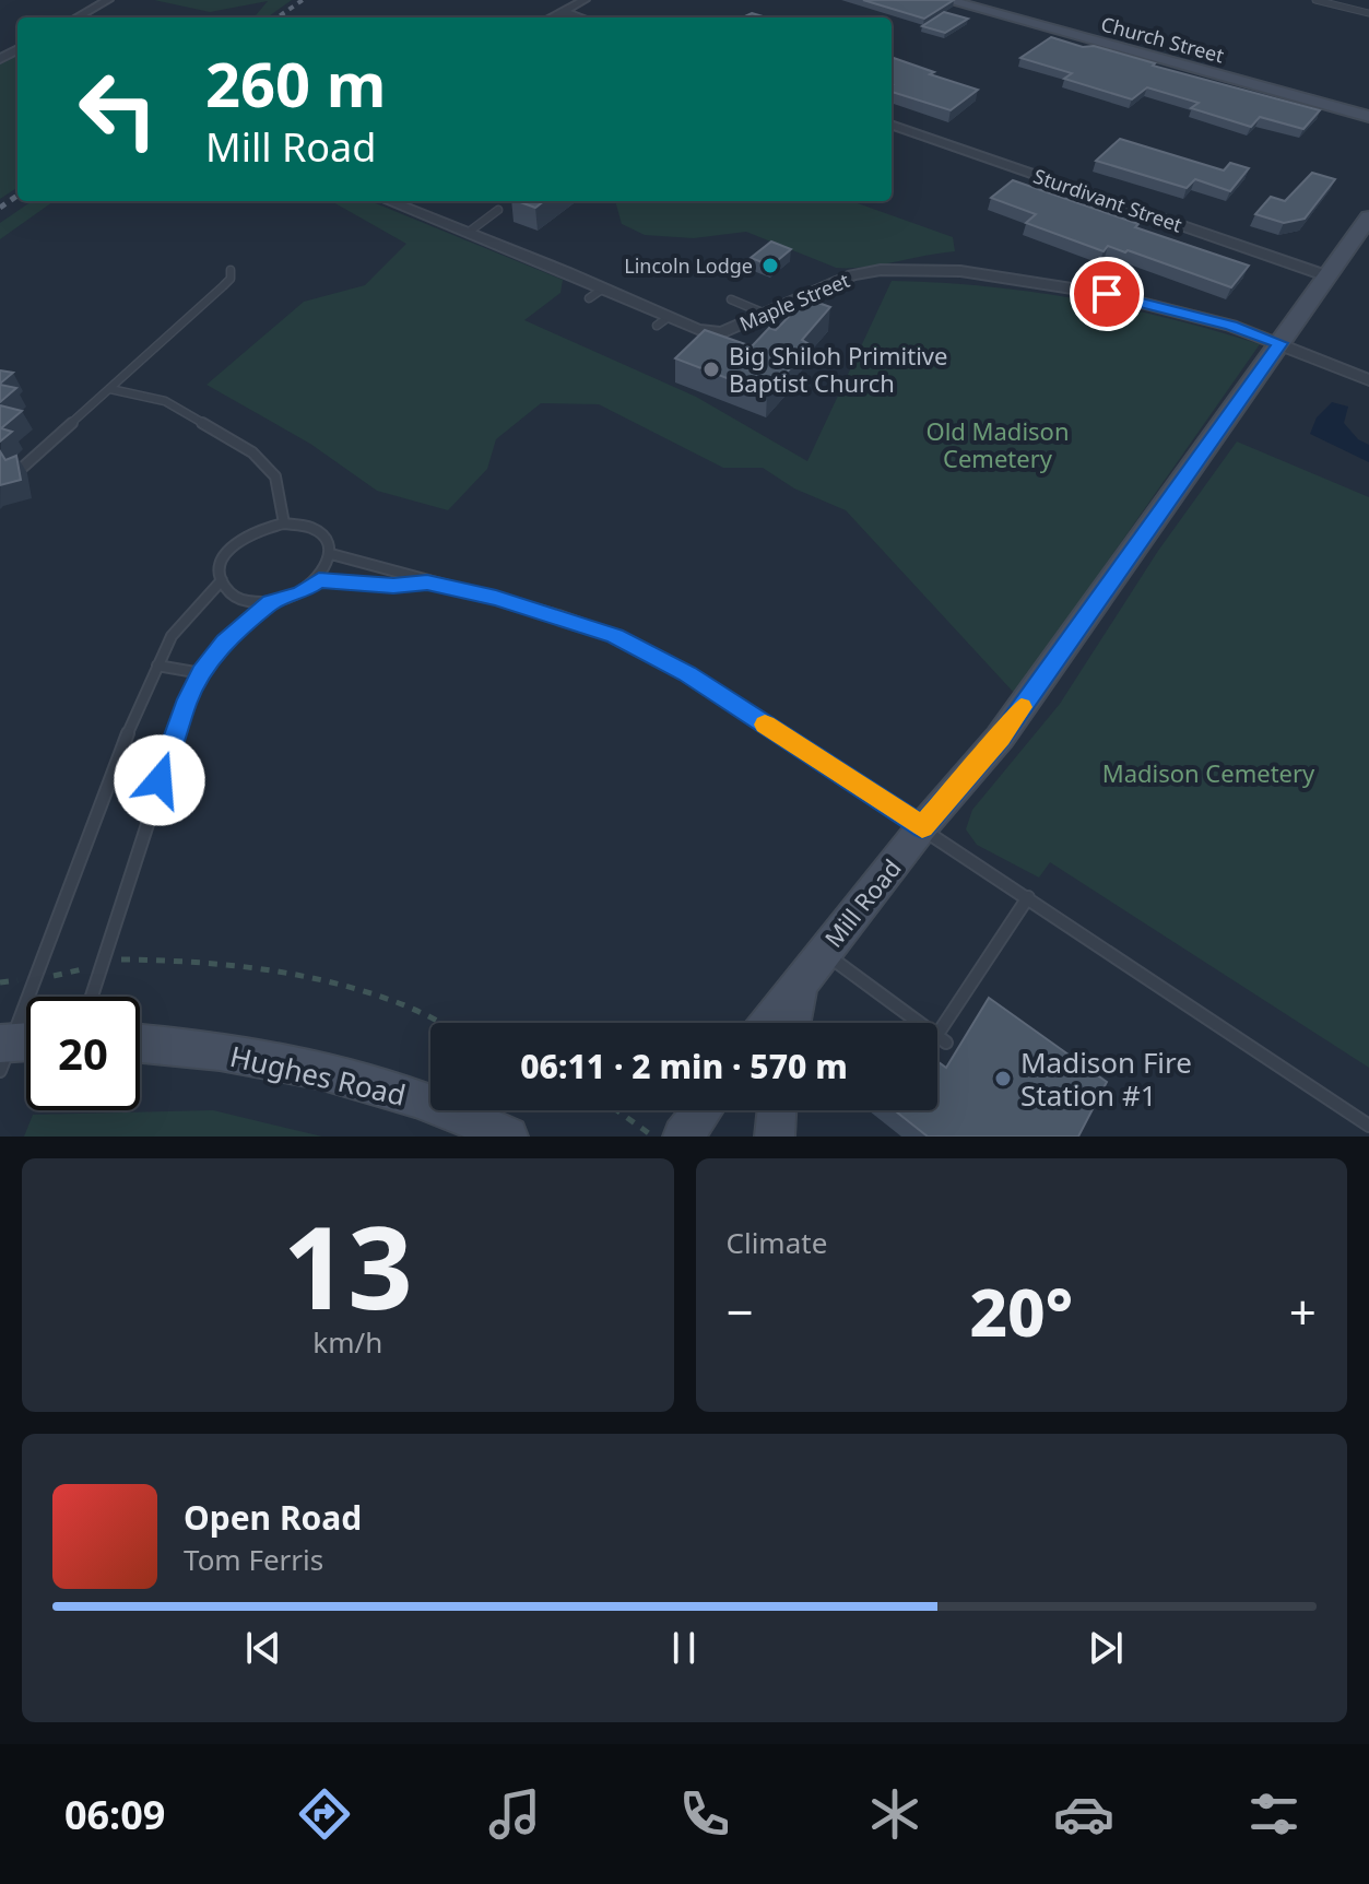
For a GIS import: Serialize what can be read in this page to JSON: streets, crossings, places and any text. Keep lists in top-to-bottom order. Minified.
{"streets":{"street":["Church Street","Sturdivant Street","Maple Street","Mill Road","Hughes Road"]},"crossings":[["Sturdivant Street","Mill Road"],["Maple Street","Mill Road"]],"parks":["Old Madison Cemetery","Madison Cemetery"],"places":["Lincoln Lodge","Big Shiloh Primitive Baptist Church","Madison Fire Station #1"],"page":{"turn":["260 m","Mill Road"],"limit":"20","trip":"06:11 · 2 min · 570 m","tile":[["13","km/h"],"Climate"],"heat":["−","20°","+"],"song":["Open Road","Tom Ferris"],"tabs":"06:09"}}
